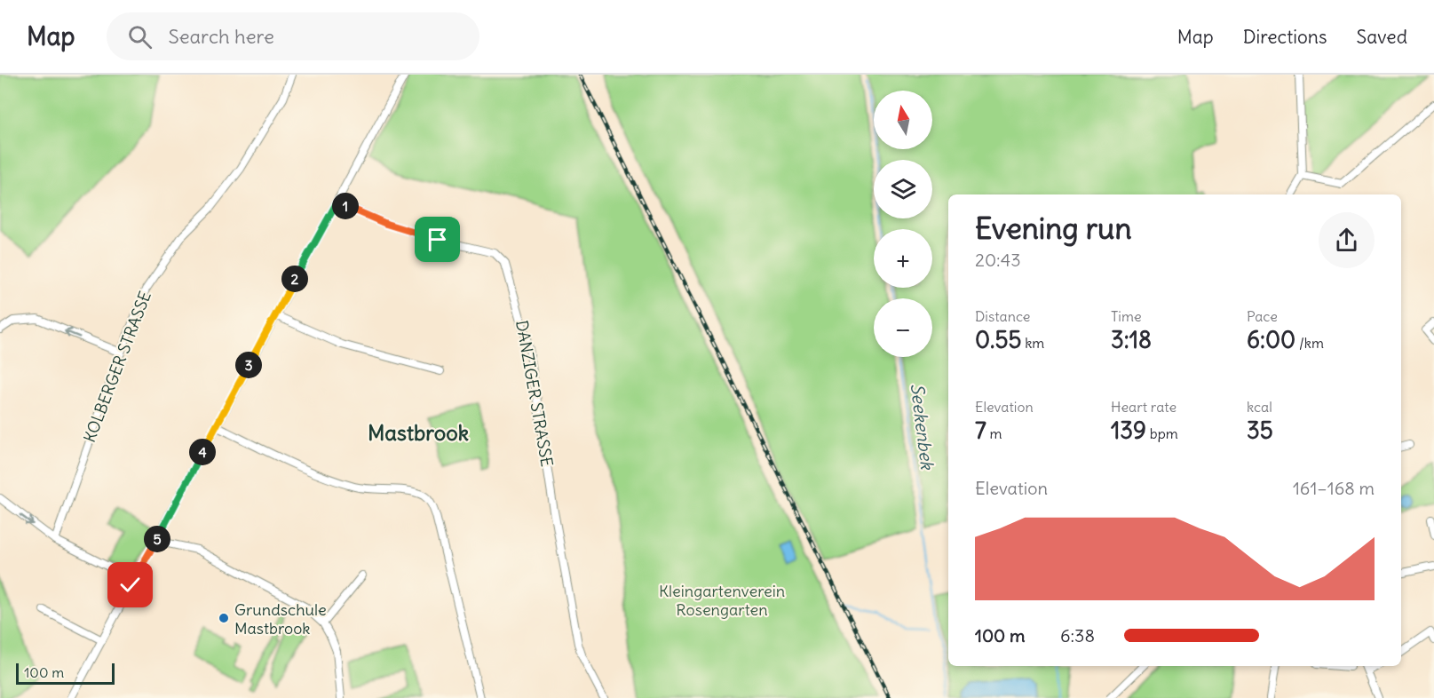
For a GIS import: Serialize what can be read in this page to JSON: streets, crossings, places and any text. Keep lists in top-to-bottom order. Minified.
{"streets":{"street":["KOLBERGER STRASSE","DANZIGER STRASSE"]},"districts":["Mastbrook"],"water":["Seekenbek"],"parks":["Kleingartenverein Rosengarten"],"places":["Grundschule Mastbrook"],"scale_bar":"100 m","north":"top","page":{"header":"Map","search":"Search here","nav":["Map","Directions","Saved"],"map_buttons":["+","−"],"pins":["1","2","3","4","5"],"heading":["Evening run","20:43"],"stats":[["Distance","0.55 km"],["Time","3:18"],["Pace","6:00 /km"],["Elevation","7 m"],["Heart rate","139 bpm"],["kcal","35"]],"chart":["Elevation","161–168 m"],"list":[{"name":"100 m","note":"6:38"}],"scale":"100 m"}}
